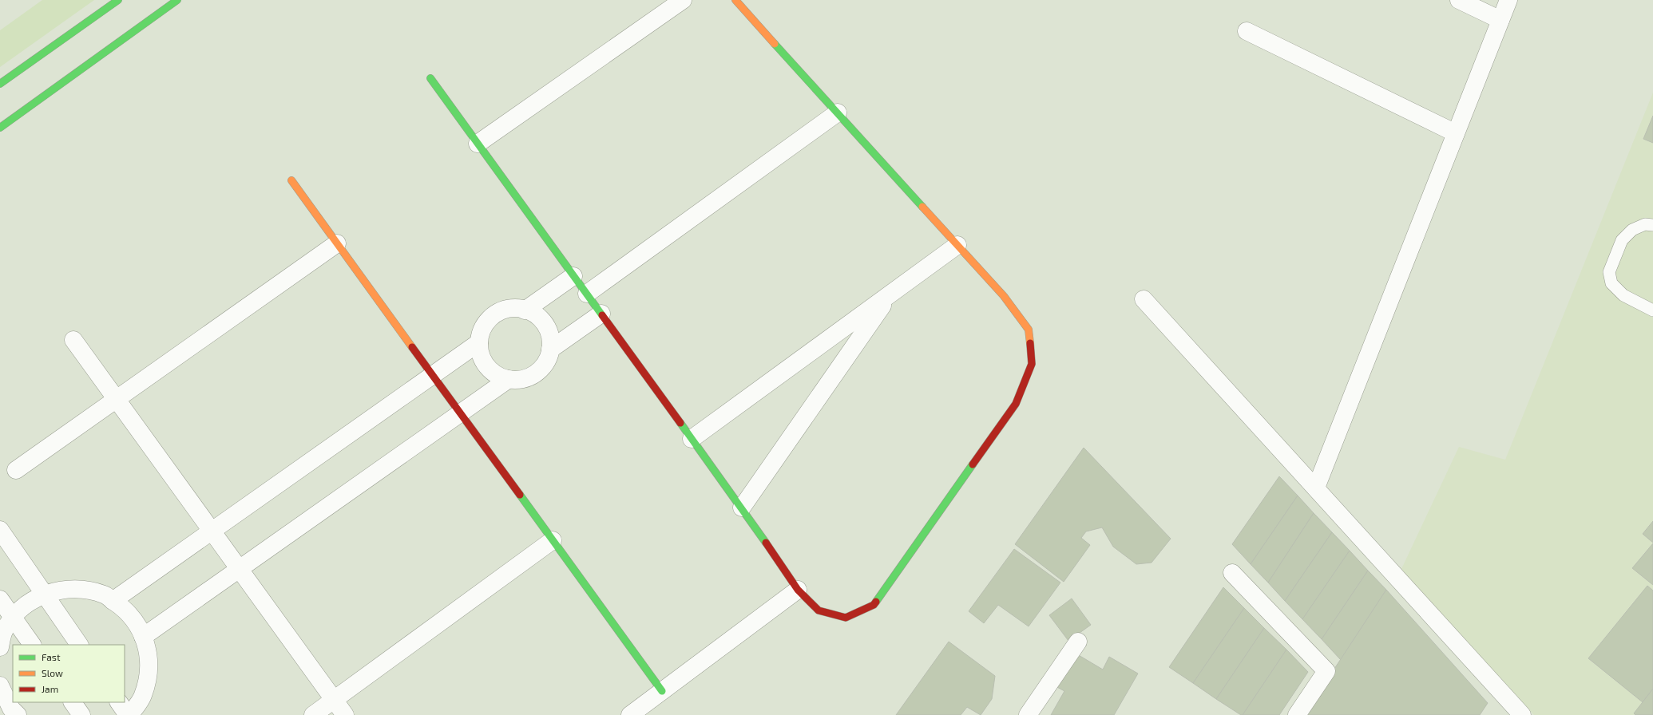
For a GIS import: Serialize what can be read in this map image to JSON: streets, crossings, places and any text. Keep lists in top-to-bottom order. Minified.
{"legend":["Fast","Slow","Jam"]}
